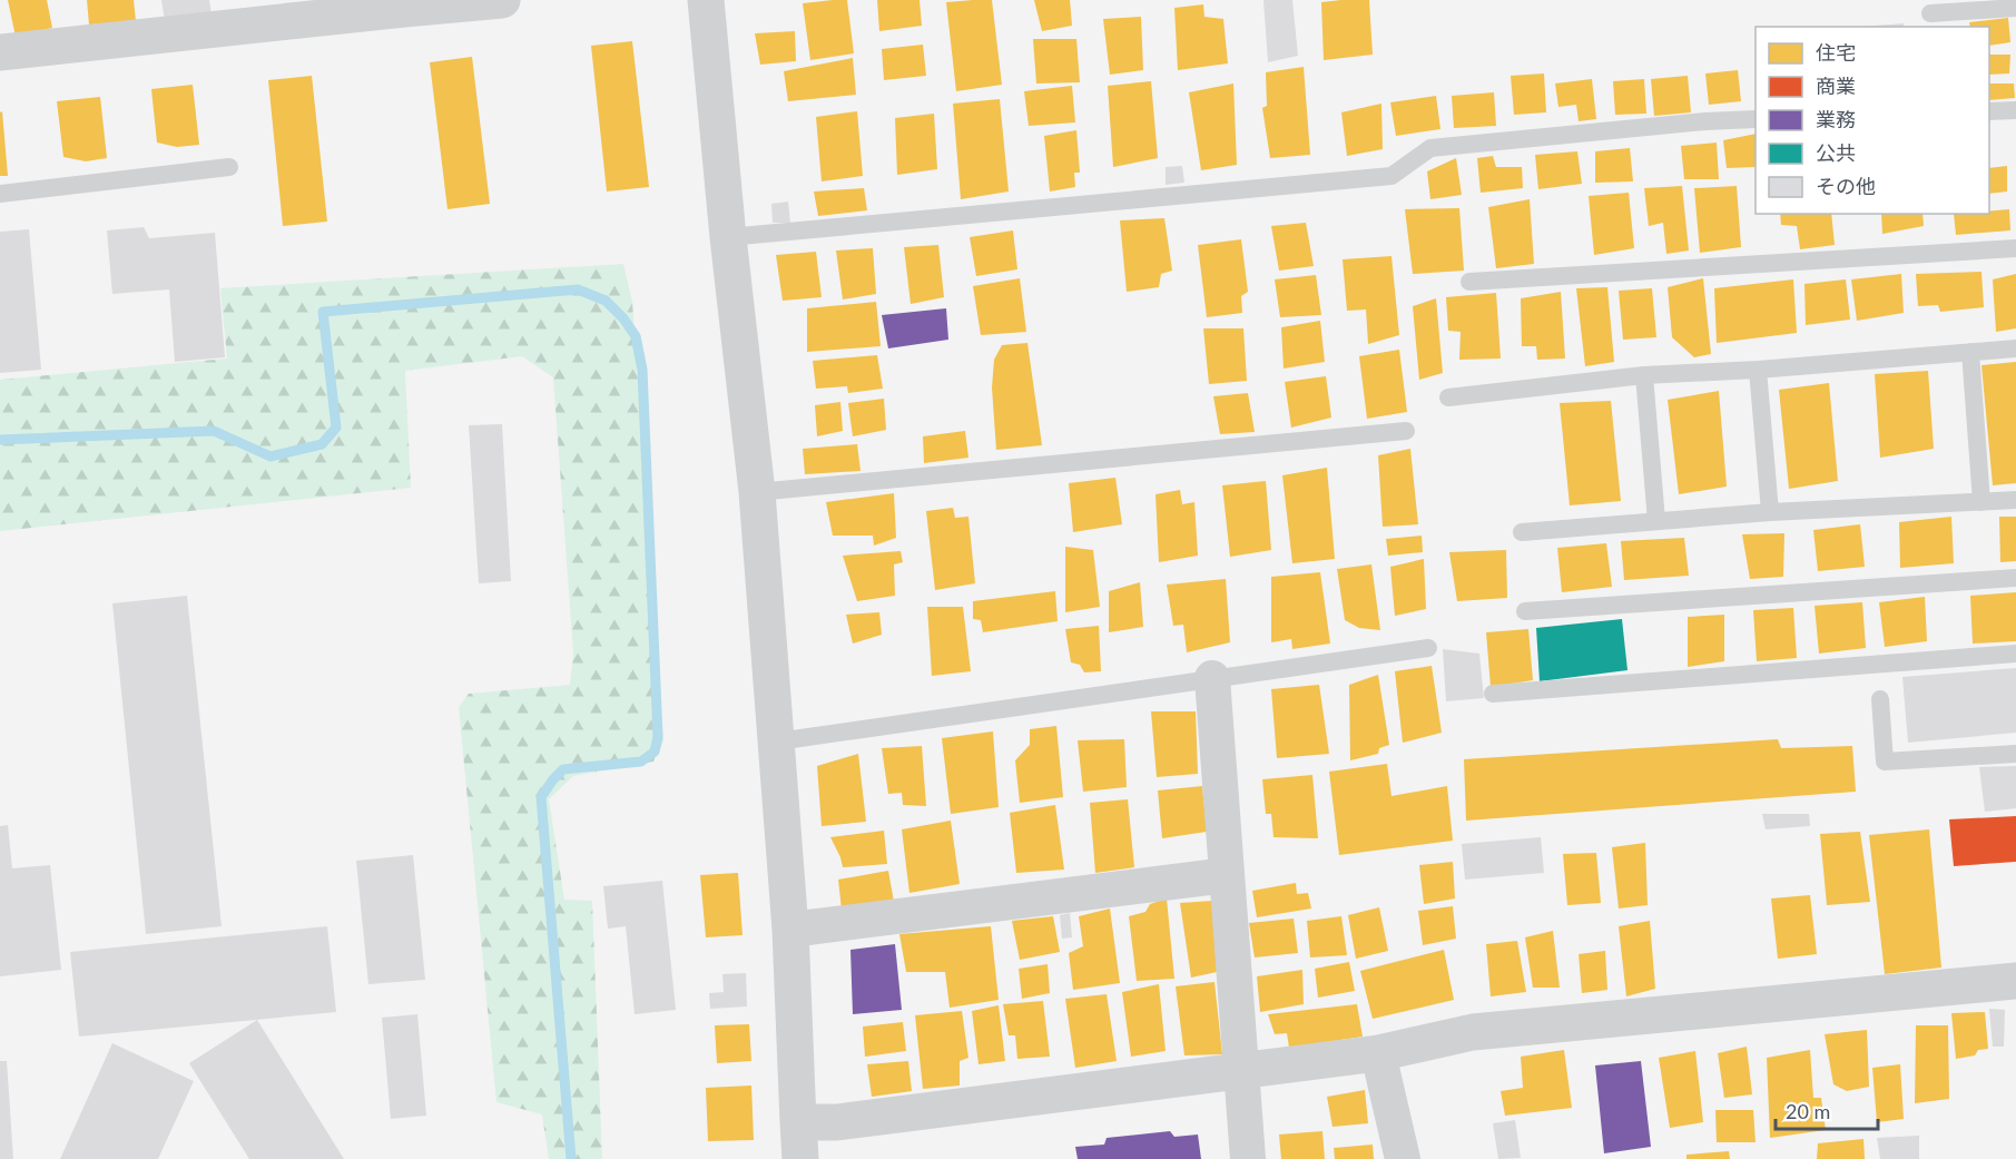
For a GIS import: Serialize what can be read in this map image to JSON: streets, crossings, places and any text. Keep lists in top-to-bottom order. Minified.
{"legend":["住宅","商業","業務","公共","その他"],"scale_bar":"20 m"}
